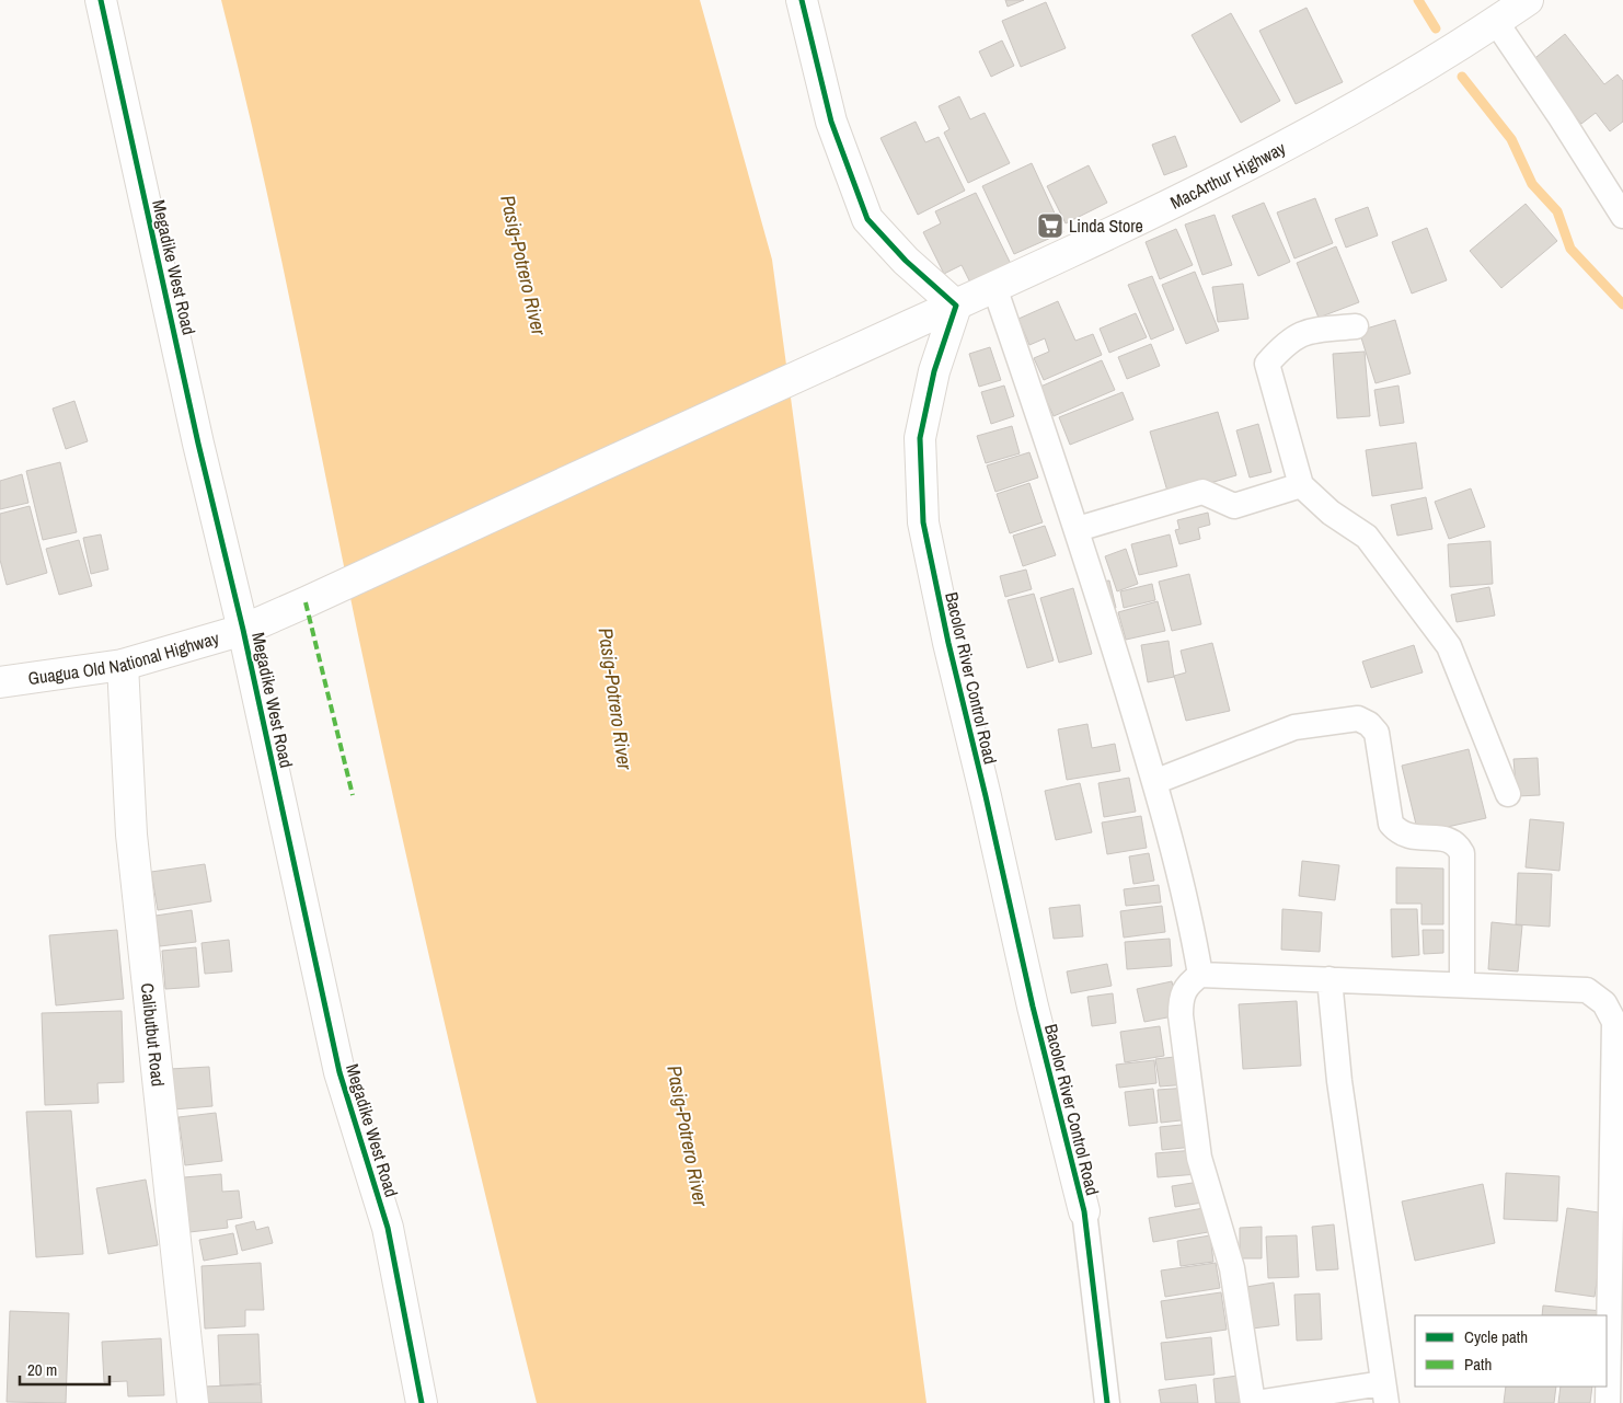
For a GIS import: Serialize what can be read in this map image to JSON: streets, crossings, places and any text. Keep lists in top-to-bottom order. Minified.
{"streets":{"street":["MacArthur Highway","Megadike West Road","Guagua Old National Highway","Bacolor River Control Road","Calibutbut Road"]},"crossings":[["MacArthur Highway","Guagua Old National Highway"],["MacArthur Highway","Bacolor River Control Road"],["Megadike West Road","Guagua Old National Highway"],["Guagua Old National Highway","Calibutbut Road"]],"water":["Pasig-Potrero River"],"places":{"supermarket":["Linda Store"]},"legend":["Cycle path","Path"],"scale_bar":"20 m"}
